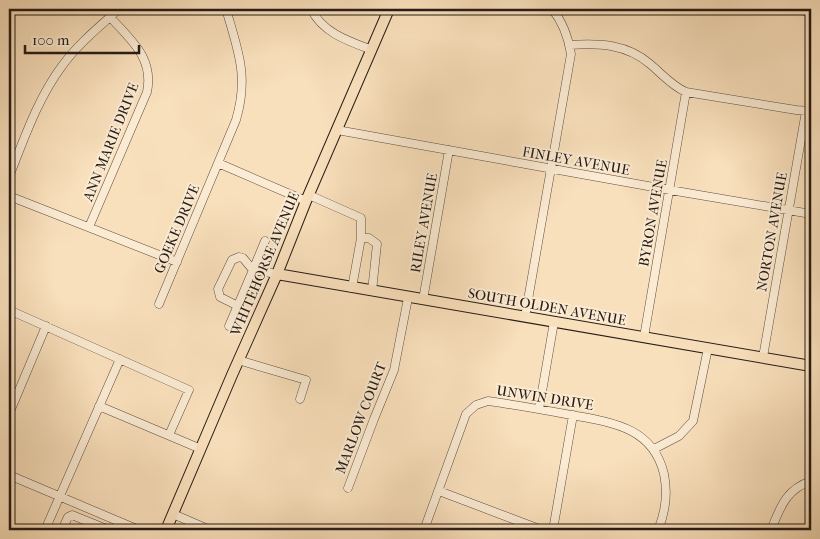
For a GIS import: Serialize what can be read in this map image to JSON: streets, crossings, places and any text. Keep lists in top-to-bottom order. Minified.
{"streets":{"main road":["WHITEHORSE AVENUE","SOUTH OLDEN AVENUE"],"street":["ANN MARIE DRIVE","FINLEY AVENUE","BYRON AVENUE","RILEY AVENUE","GOEKE DRIVE","NORTON AVENUE","UNWIN DRIVE","MARLOW COURT"]},"crossings":[["FINLEY AVENUE","BYRON AVENUE"],["FINLEY AVENUE","RILEY AVENUE"],["FINLEY AVENUE","NORTON AVENUE"],["FINLEY AVENUE","WHITEHORSE AVENUE"],["BYRON AVENUE","SOUTH OLDEN AVENUE"],["RILEY AVENUE","SOUTH OLDEN AVENUE"],["NORTON AVENUE","SOUTH OLDEN AVENUE"],["WHITEHORSE AVENUE","SOUTH OLDEN AVENUE"],["SOUTH OLDEN AVENUE","MARLOW COURT"]],"scale_bar":"100 m"}
